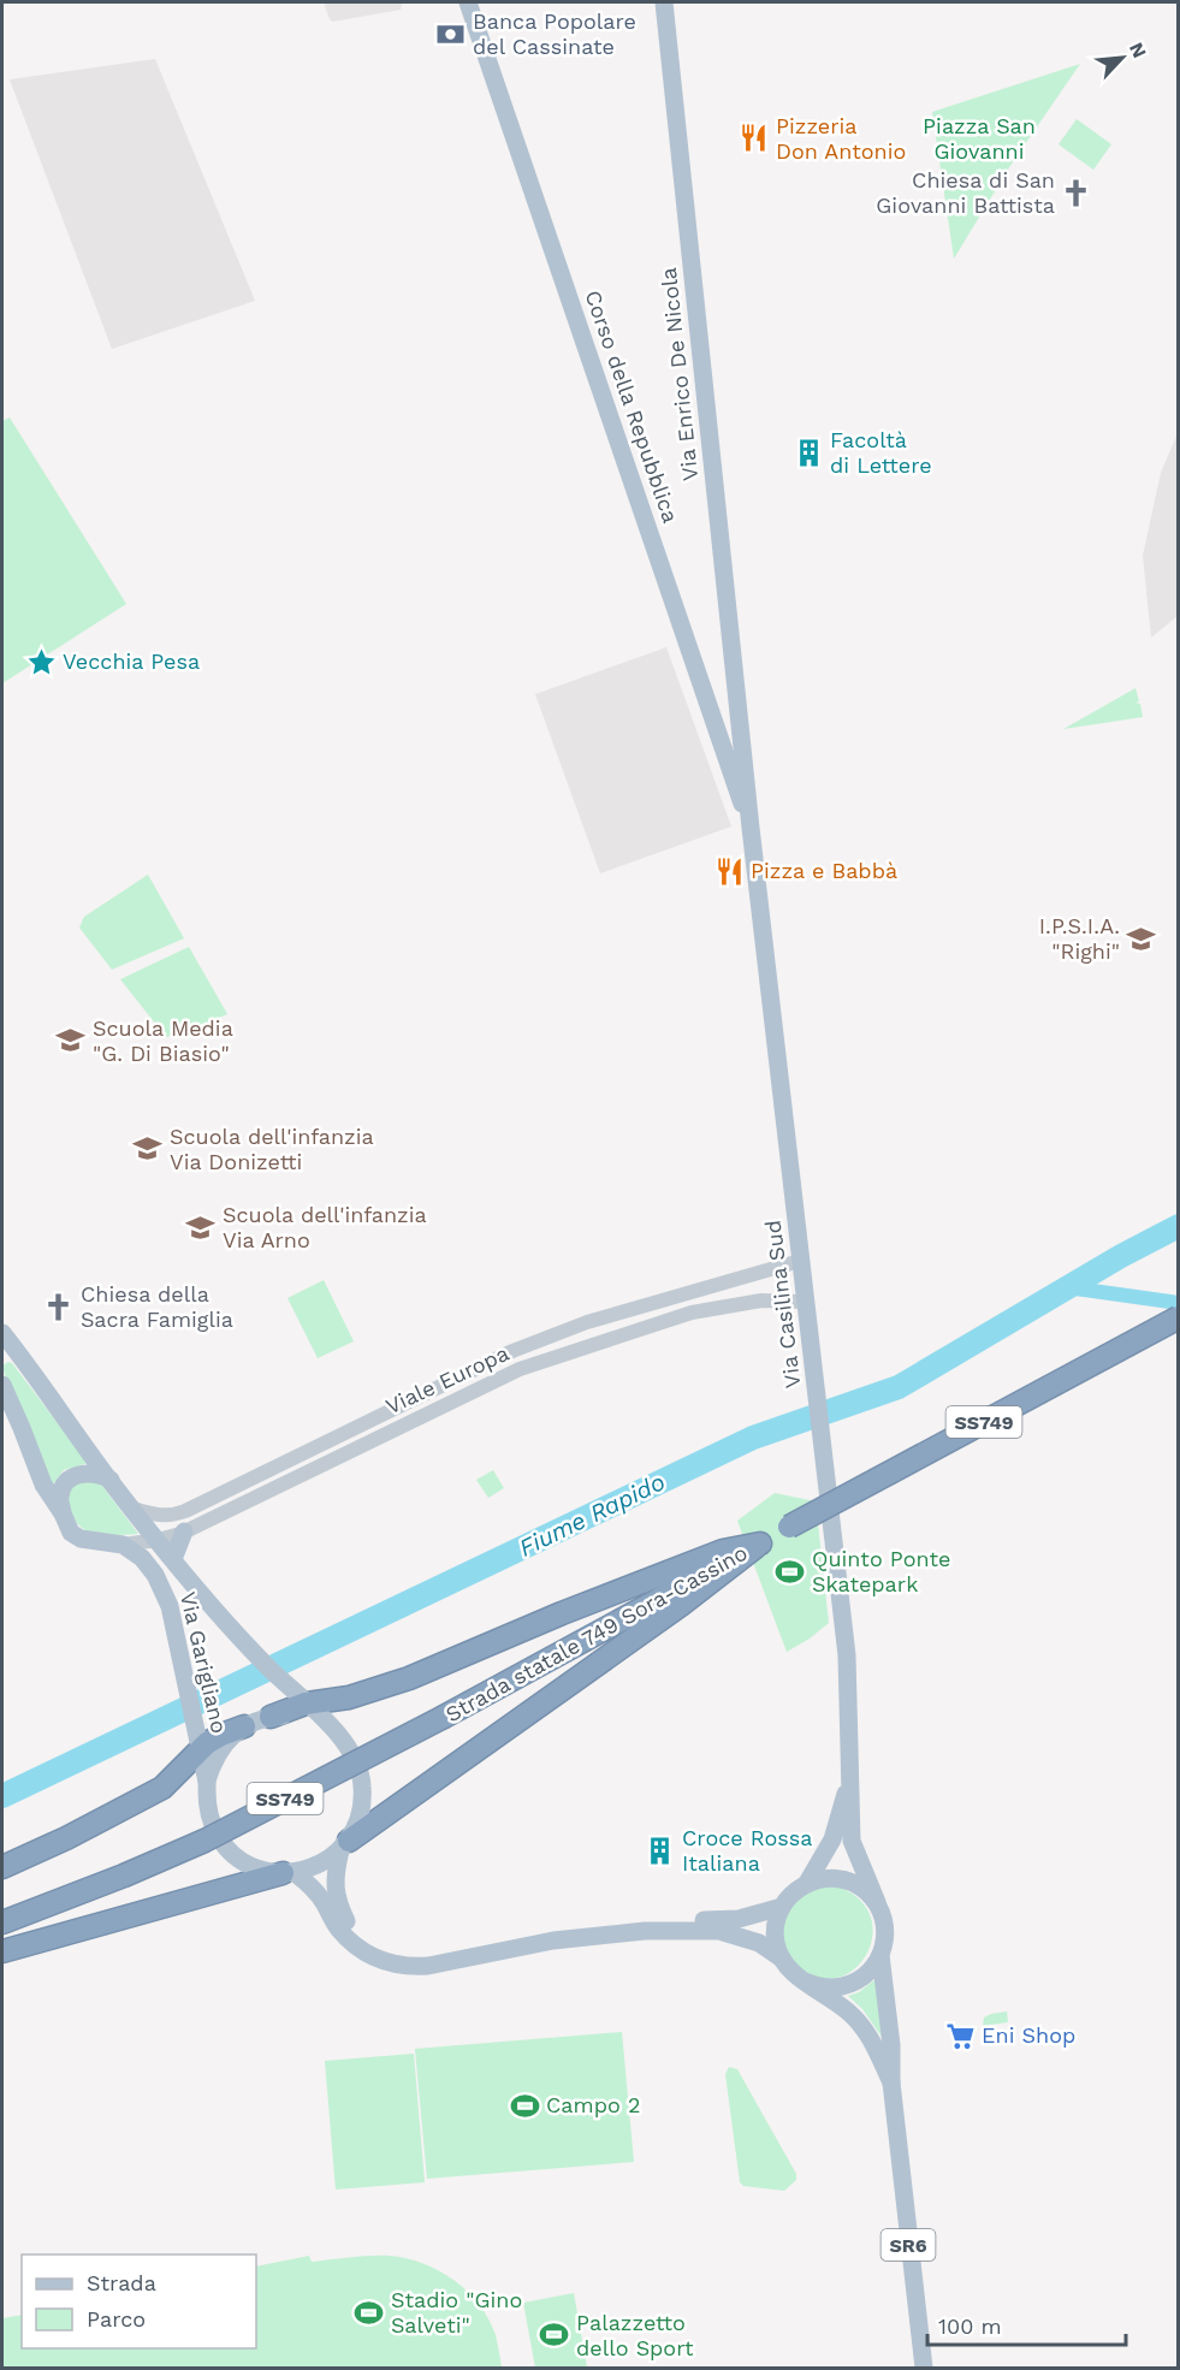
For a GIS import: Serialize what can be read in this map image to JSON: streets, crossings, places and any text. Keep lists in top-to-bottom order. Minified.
{"streets":{"highway":["SS749","Strada statale 749 Sora-Cassino"],"main road":["Via Enrico De Nicola","Corso della Repubblica","Via Casilina Sud","Via Garigliano","SR6"],"street":["Viale Europa"]},"crossings":[["Via Enrico De Nicola","Corso della Repubblica"],["Via Enrico De Nicola","Via Casilina Sud"],["Corso della Repubblica","Via Casilina Sud"],["Via Casilina Sud","Viale Europa"],["Via Casilina Sud","SR6"],["Viale Europa","Via Garigliano"]],"water":["Fiume Rapido"],"parks":["Piazza San Giovanni"],"places":{"bank":["Banca Popolare del Cassinate"],"restaurant":["Pizzeria Don Antonio","Pizza e Babbà"],"church":["Chiesa di San Giovanni Battista","Chiesa della Sacra Famiglia"],"building":["Facoltà di Lettere","Croce Rossa Italiana"],"place":["Vecchia Pesa"],"school or university":["I.P.S.I.A. \"Righi\"","Scuola Media \"G. Di Biasio\"","Scuola dell'infanzia Via Donizetti","Scuola dell'infanzia Via Arno"],"sports":["Quinto Ponte Skatepark","Campo 2","Stadio \"Gino Salveti\"","Palazzetto dello Sport"],"supermarket":["Eni Shop"]},"legend":["Strada","Parco"],"scale_bar":"100 m","north":"top right"}
